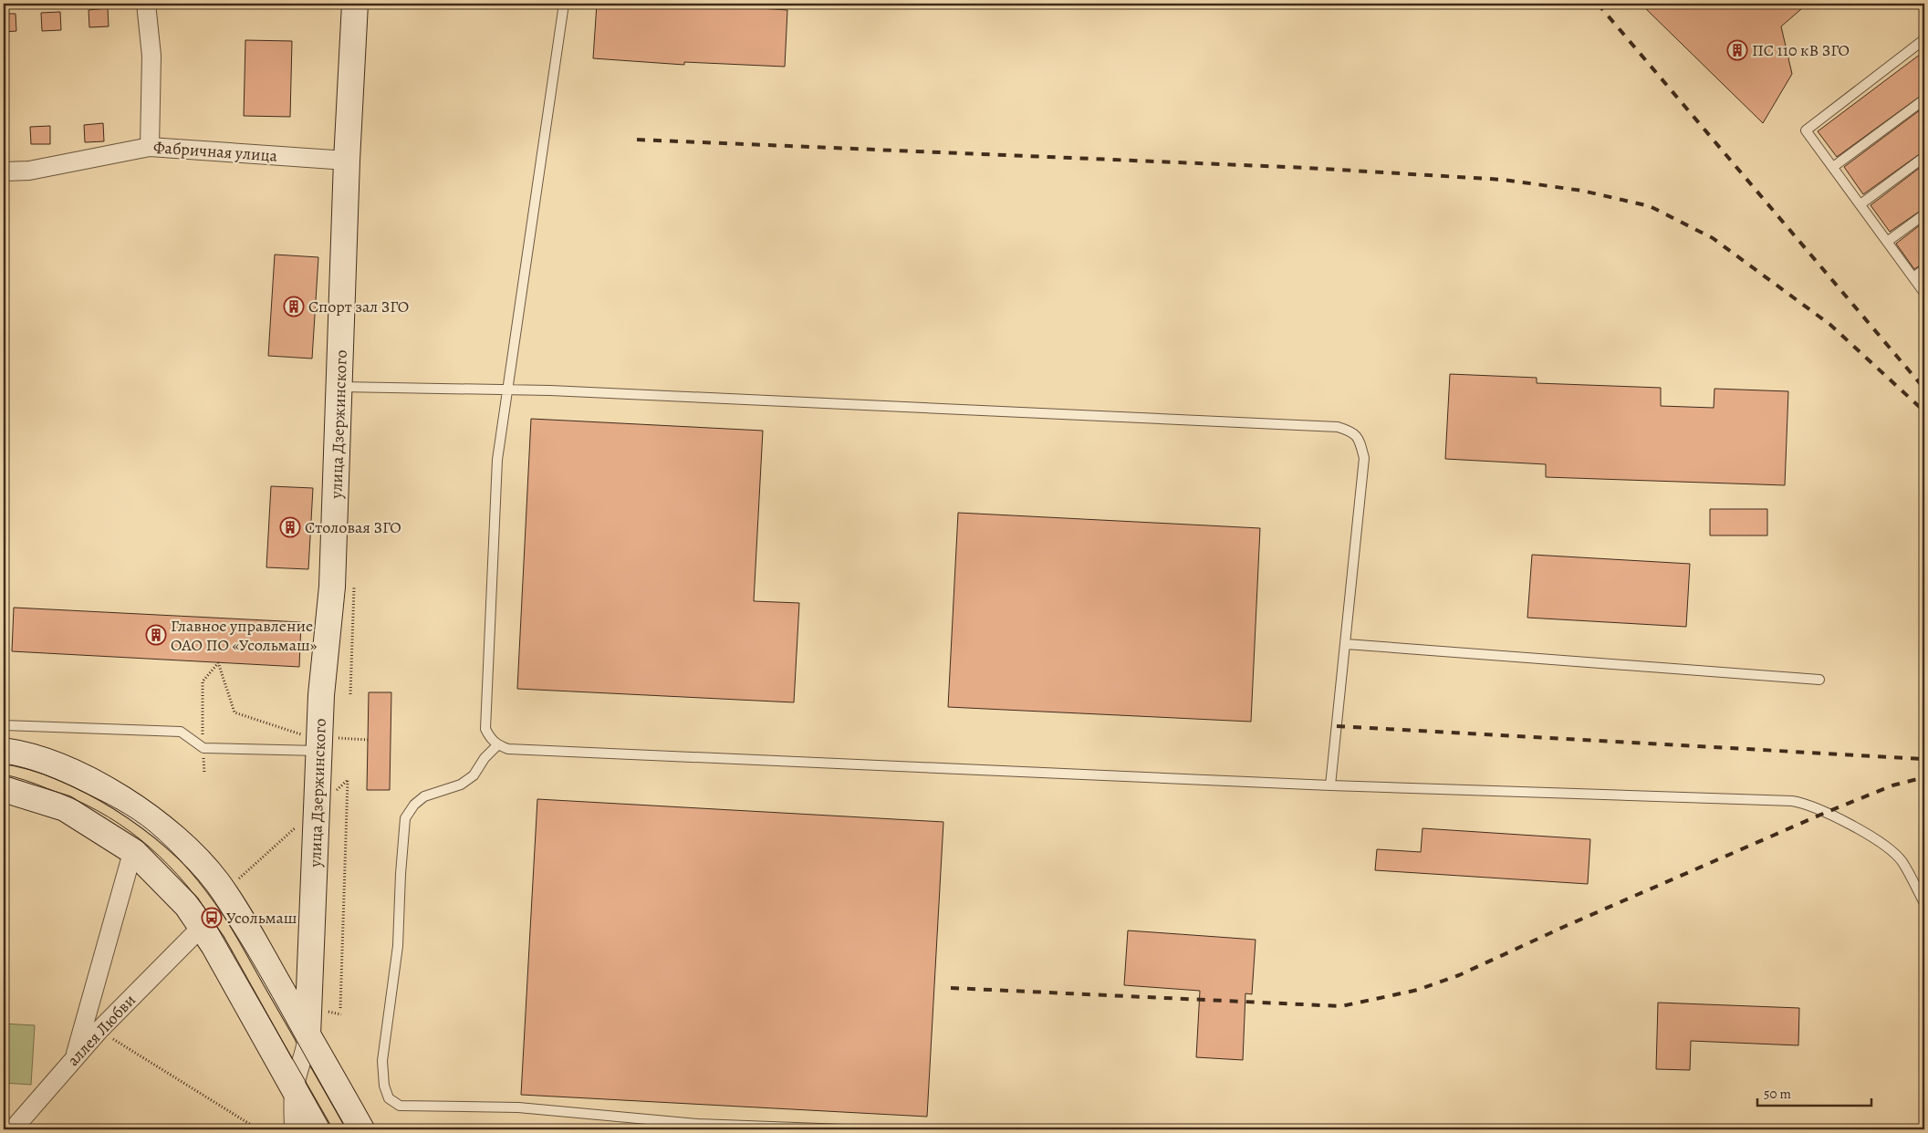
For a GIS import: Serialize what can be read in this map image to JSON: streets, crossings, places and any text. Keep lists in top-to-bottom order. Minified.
{"streets":{"street":["Фабричная улица","улица Дзержинского","аллея Любви"]},"crossings":[["Фабричная улица","улица Дзержинского"]],"places":{"building":["ПС 110 кВ ЗГО","Спорт зал ЗГО","Столовая ЗГО","Главное управление ОАО ПО «Усольмаш»"],"bus stop":["Усольмаш"]},"scale_bar":"50 m"}
